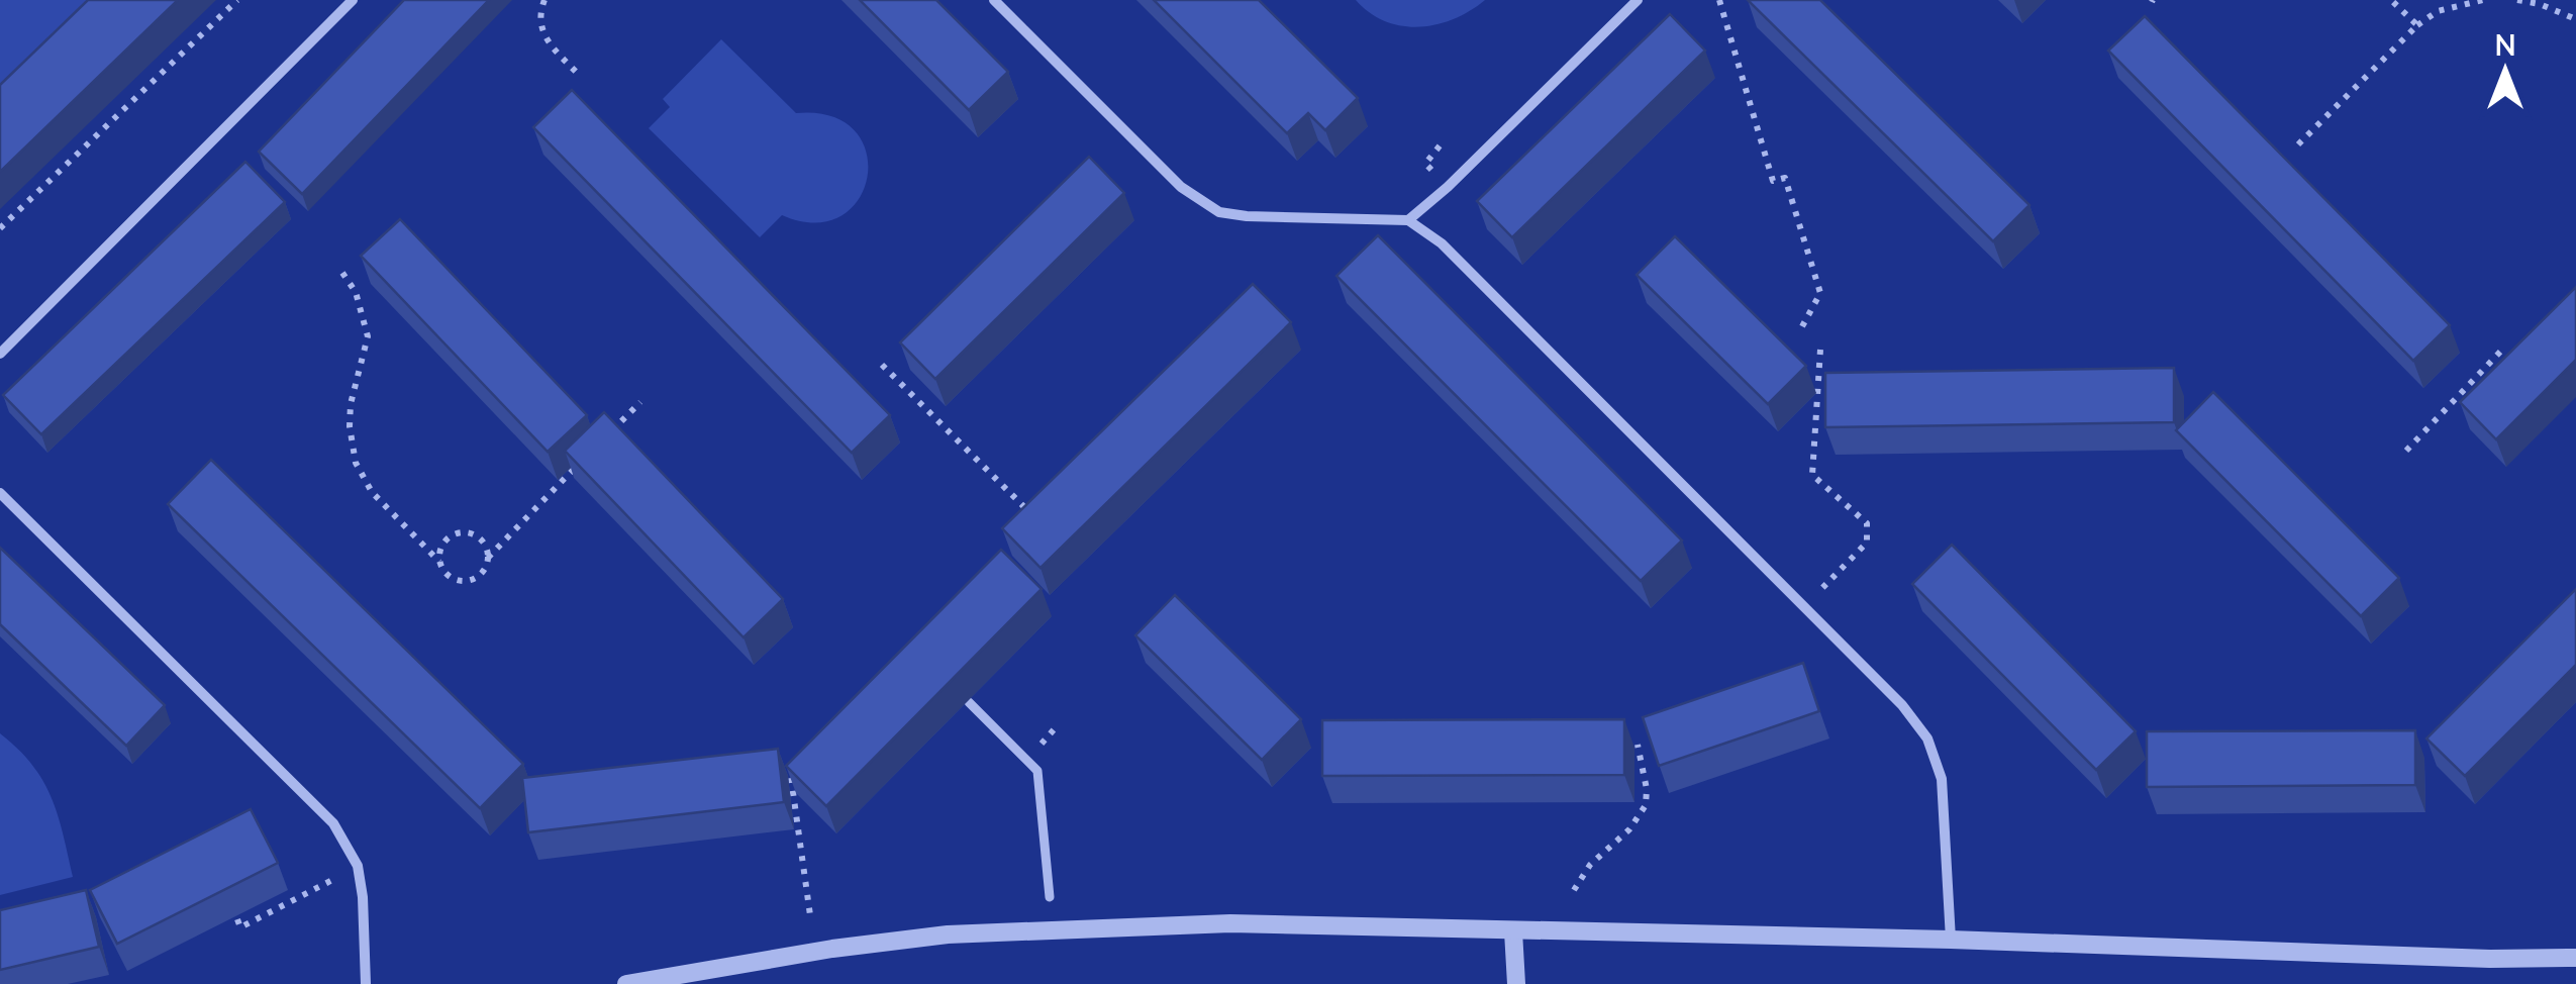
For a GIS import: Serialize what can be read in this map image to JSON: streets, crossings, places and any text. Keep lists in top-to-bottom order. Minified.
{"north":"top"}
